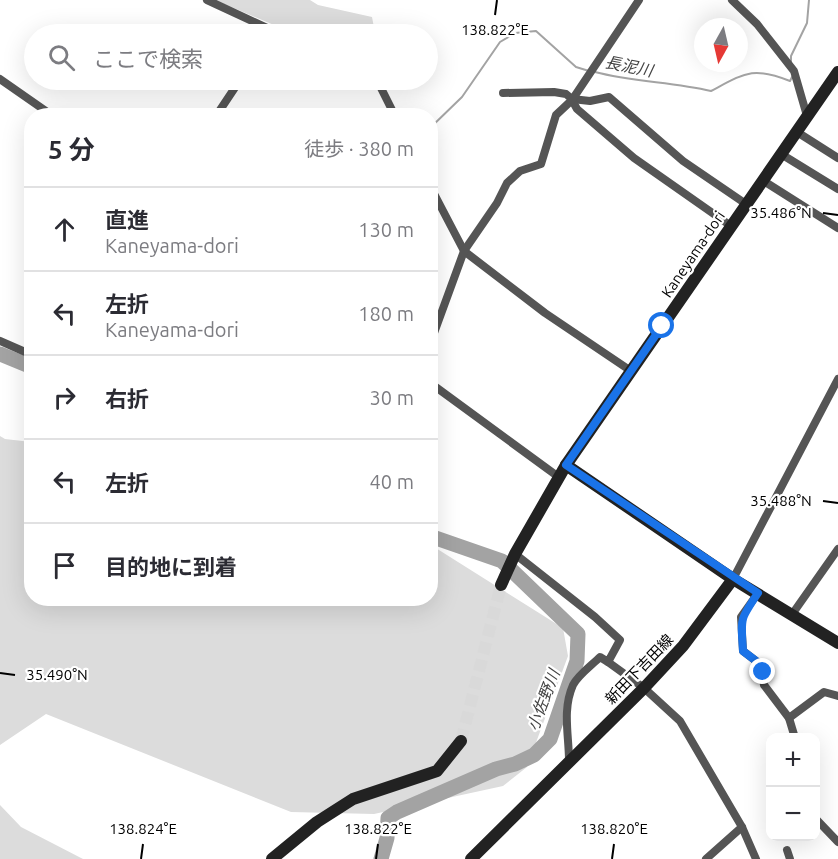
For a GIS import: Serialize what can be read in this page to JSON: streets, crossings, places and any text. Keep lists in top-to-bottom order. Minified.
{"streets":{"main road":["Kaneyama-dori","新田下吉田線"]},"water":["長泥川","小佐野川"],"north":"bottom","page":{"search":"ここで検索","heading":["5 分","徒歩 · 380 m"],"list":[["直進","Kaneyama-dori","130 m"],["左折","Kaneyama-dori","180 m"],["右折","30 m"],["左折","40 m"],"目的地に到着"],"map_buttons":["+","−"]},"coordinates":["138.822°E","35.486°N","35.488°N","35.490°N","138.824°E","138.820°E"]}
